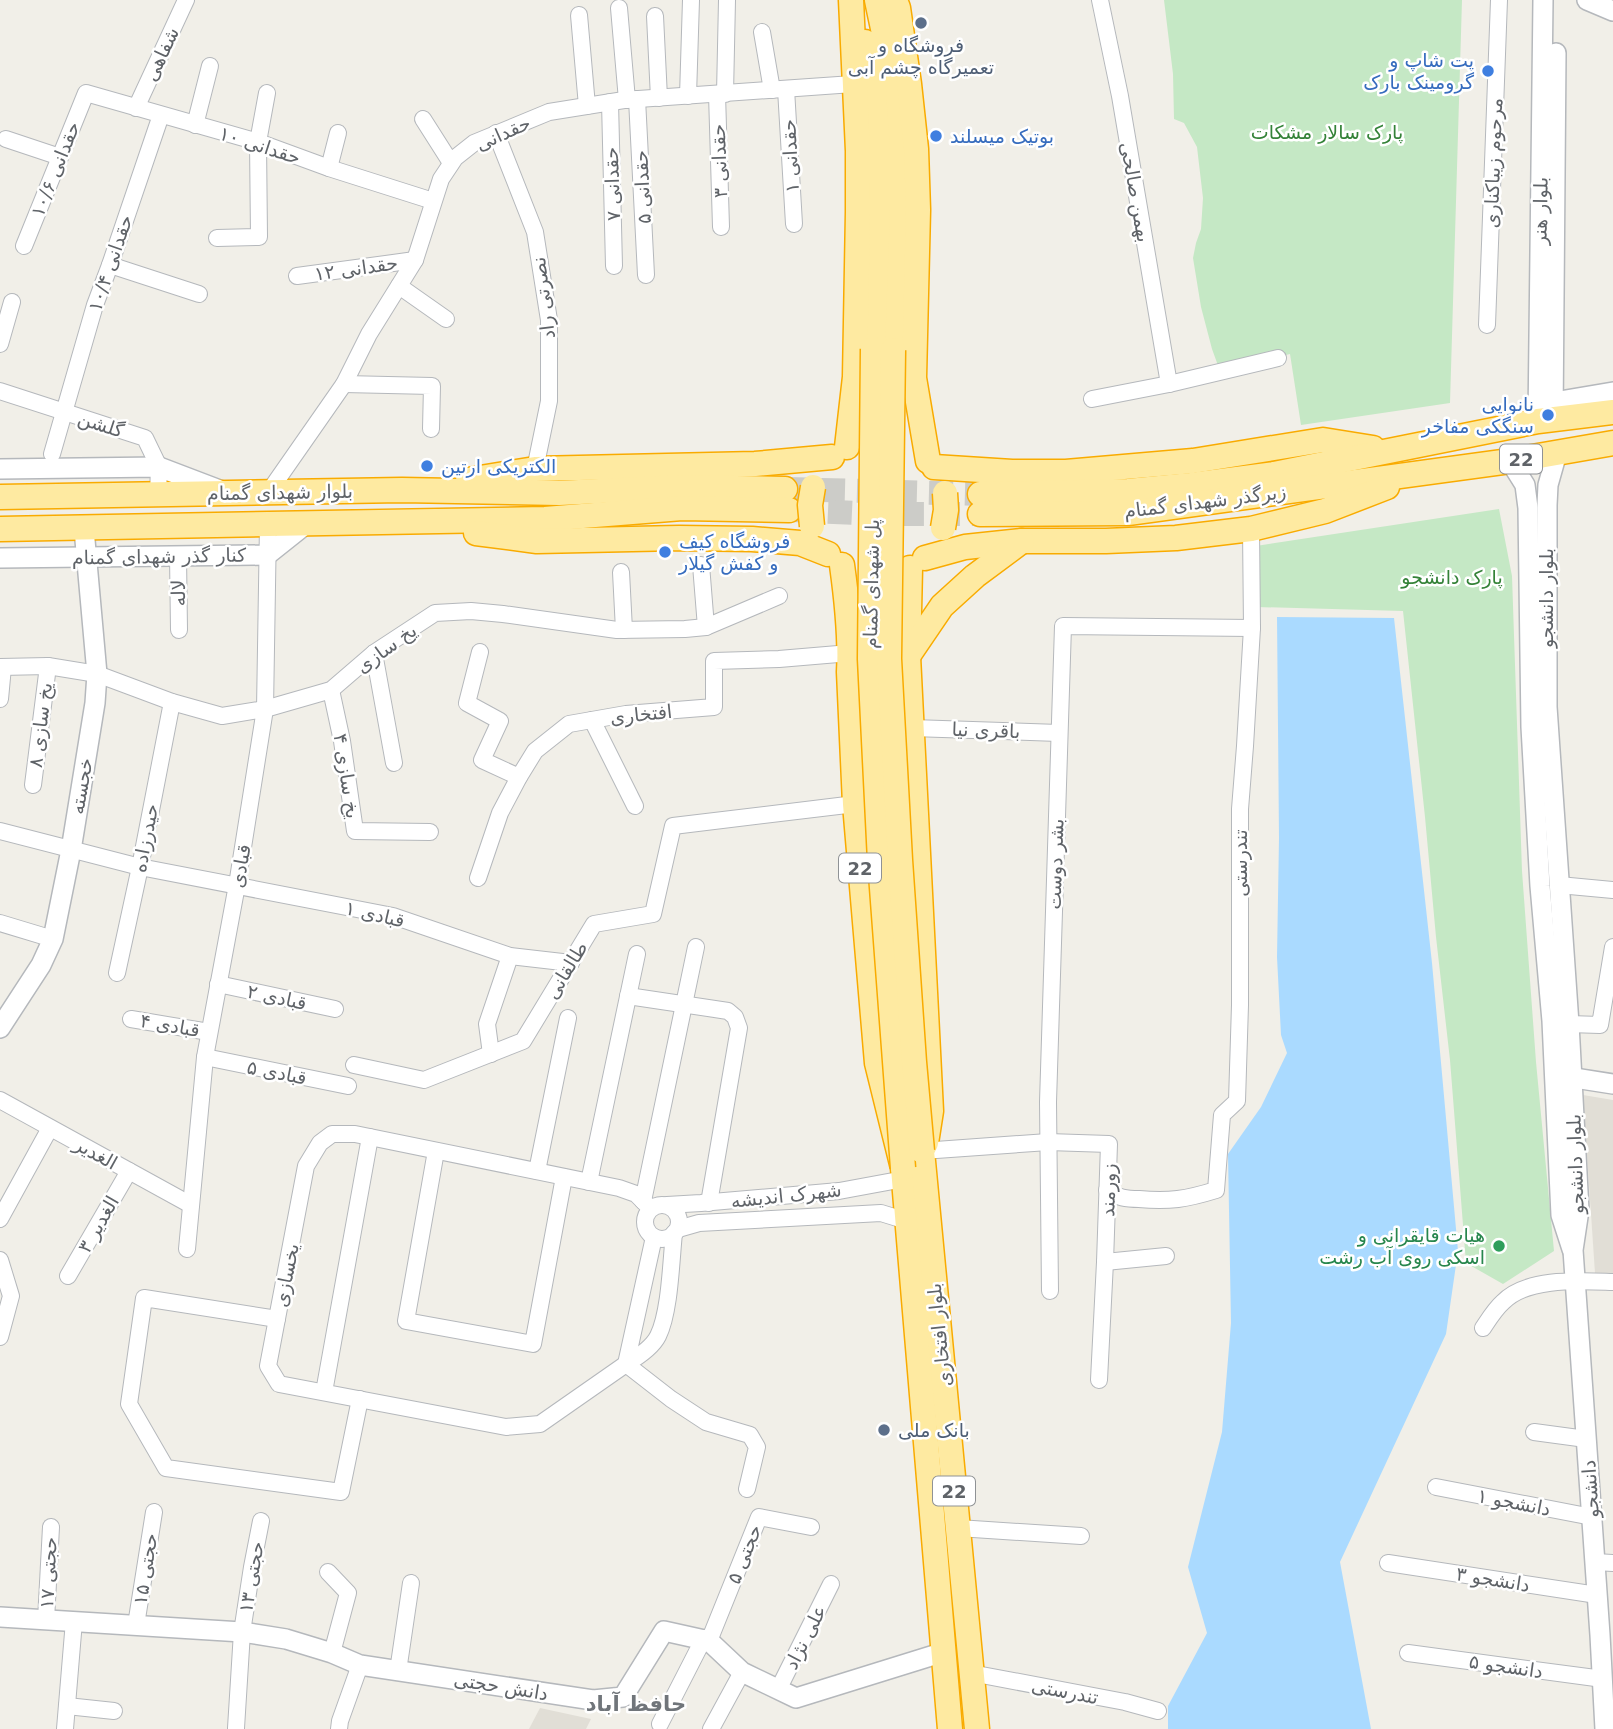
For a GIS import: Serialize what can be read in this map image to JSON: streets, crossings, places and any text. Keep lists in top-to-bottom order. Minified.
{"streets":{"highway":["22","بلوار شهدای گمنام","زیرگذر شهدای گمنام","پل شهدای گمنام","بلوار افتخاری"],"street":["شفاهی","حقدانی","حقدانی ۱۰","حقدانی ۱","حقدانی ۳","مرحوم زیباکناری","حقدانی ۱۰/۶","حقدانی ۷","حقدانی ۵","بهمن صالحی","بلوار هنر","حقدانی ۱۰/۴","حقدانی ۱۲","نصرتی راد","گلشن","کنار گذر شهدای گمنام","لاله","بلوار دانشجو","یخ سازی","افتخاری","یخ سازی ۸","باقری نیا","یخ سازی ۴","خجسته","حیدرزاده","تندرستی","بشر دوست","قبادی","قبادی ۱","طالقانی","قبادی ۲","قبادی ۴","قبادی ۵","الغدیر","زورمند","شهرک اندیشه","الغدیر ۳","یخسازی","دانشجو","دانشجو ۱","حجتی ۵","حجتی ۱۵","حجتی ۱۷","حجتی ۱۳","دانشجو ۳","علی نژاد","دانشجو ۵","دانش حجتی"]},"crossings":[["شفاهی","حقدانی ۱۰"],["حقدانی","حقدانی ۱۰"],["حقدانی","حقدانی ۱"],["حقدانی","حقدانی ۳"],["حقدانی","حقدانی ۷"],["حقدانی","حقدانی ۵"],["حقدانی","حقدانی ۱۲"],["حقدانی","نصرتی راد"],["حقدانی","بلوار شهدای گمنام"],["حقدانی ۱۰","حقدانی ۱۰/۶"],["حقدانی ۱۰","حقدانی ۱۰/۴"],["بلوار هنر","22"],["حقدانی ۱۰/۴","گلشن"],["22","زیرگذر شهدای گمنام"],["22","پل شهدای گمنام"],["22","بلوار دانشجو"],["22","افتخاری"],["22","باقری نیا"],["22","تندرستی"],["22","طالقانی"],["22","زورمند"],["22","شهرک اندیشه"],["22","بلوار افتخاری"],["بلوار شهدای گمنام","کنار گذر شهدای گمنام"],["بلوار شهدای گمنام","خجسته"],["بلوار شهدای گمنام","قبادی"],["کنار گذر شهدای گمنام","لاله"],["کنار گذر شهدای گمنام","خجسته"],["کنار گذر شهدای گمنام","قبادی"],["پل شهدای گمنام","زورمند"],["پل شهدای گمنام","شهرک اندیشه"],["پل شهدای گمنام","بلوار افتخاری"],["بلوار دانشجو","دانشجو"],["یخ سازی","یخ سازی ۸"],["یخ سازی","یخ سازی ۴"],["یخ سازی","خجسته"],["یخ سازی","حیدرزاده"],["یخ سازی","قبادی"],["باقری نیا","بشر دوست"],["خجسته","قبادی ۱"],["حیدرزاده","قبادی ۱"],["تندرستی","بشر دوست"],["تندرستی","زورمند"],["تندرستی","بلوار افتخاری"],["بشر دوست","زورمند"],["قبادی","قبادی ۱"],["قبادی","قبادی ۲"],["قبادی","قبادی ۴"],["قبادی","قبادی ۵"],["قبادی","الغدیر"],["قبادی ۱","طالقانی"],["الغدیر","الغدیر ۳"],["زورمند","بلوار افتخاری"],["شهرک اندیشه","یخسازی"],["شهرک اندیشه","بلوار افتخاری"],["دانشجو","دانشجو ۱"],["دانشجو","دانشجو ۳"],["دانشجو","دانشجو ۵"],["حجتی ۵","دانش حجتی"],["حجتی ۱۵","دانش حجتی"],["حجتی ۱۷","دانش حجتی"],["حجتی ۱۳","دانش حجتی"]],"districts":["حافظ آباد"],"parks":["پارک سالار مشکات","پارک دانشجو"],"places":["فروشگاه و تعمیرگاه چشم آبی","پت شاپ و گرومینک بارک","بوتیک میسلند","نانوایی سنگکی مفاخر","الکتریکی ارتین","فروشگاه کیف و کفش گیلار","هیات قایقرانی و اسکی روی آب رشت","بانک ملی"]}
